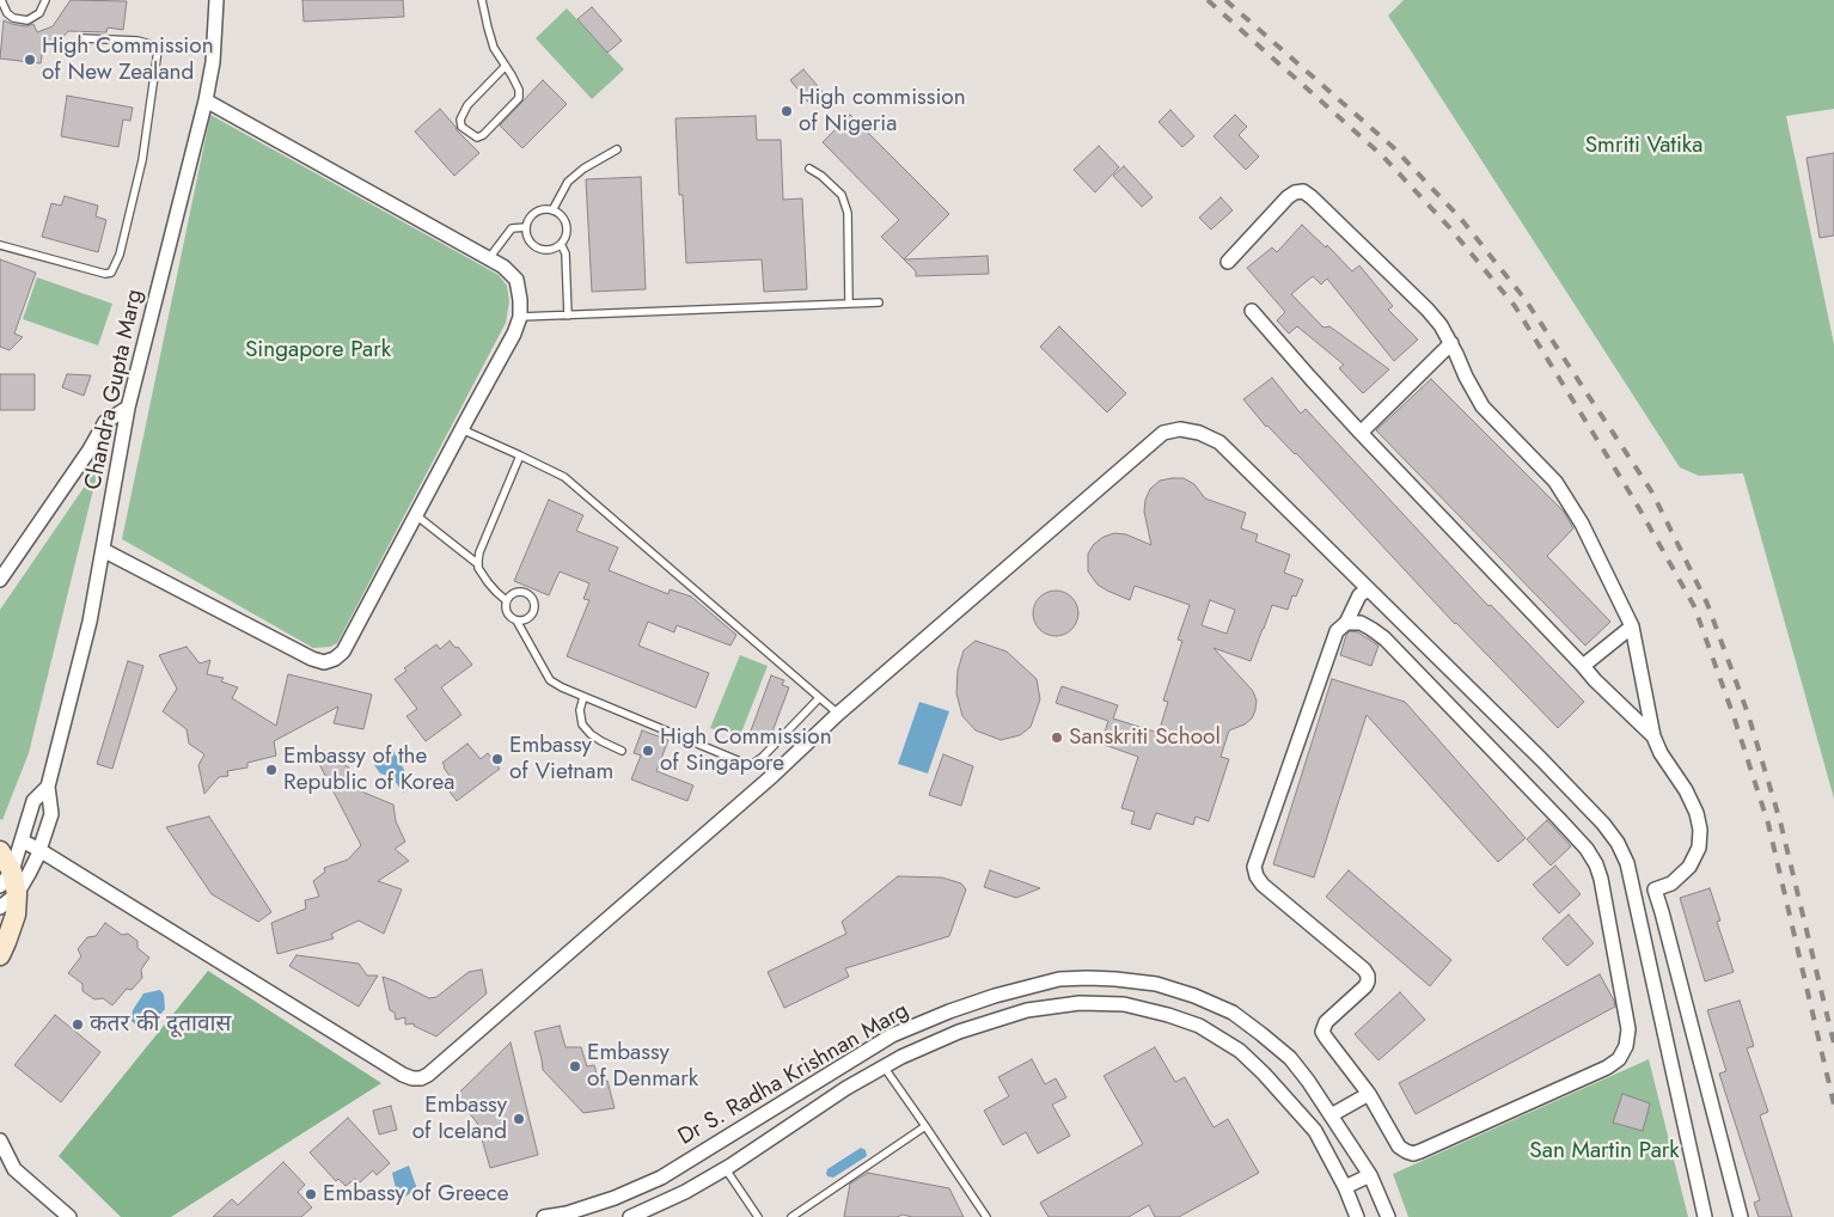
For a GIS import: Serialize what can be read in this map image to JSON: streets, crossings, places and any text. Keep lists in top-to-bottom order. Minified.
{"streets":{"street":["Chandra Gupta Marg","Dr S. Radha Krishnan Marg"]},"parks":["Smriti Vatika","Singapore Park","San Martin Park"],"places":["High Commission of New Zealand","High commission of Nigeria","Sanskriti School","High Commission of Singapore","Embassy of Vietnam","Embassy of the Republic of Korea","कतर की दूतावास","Embassy of Denmark","Embassy of Iceland","Embassy of Greece"]}
